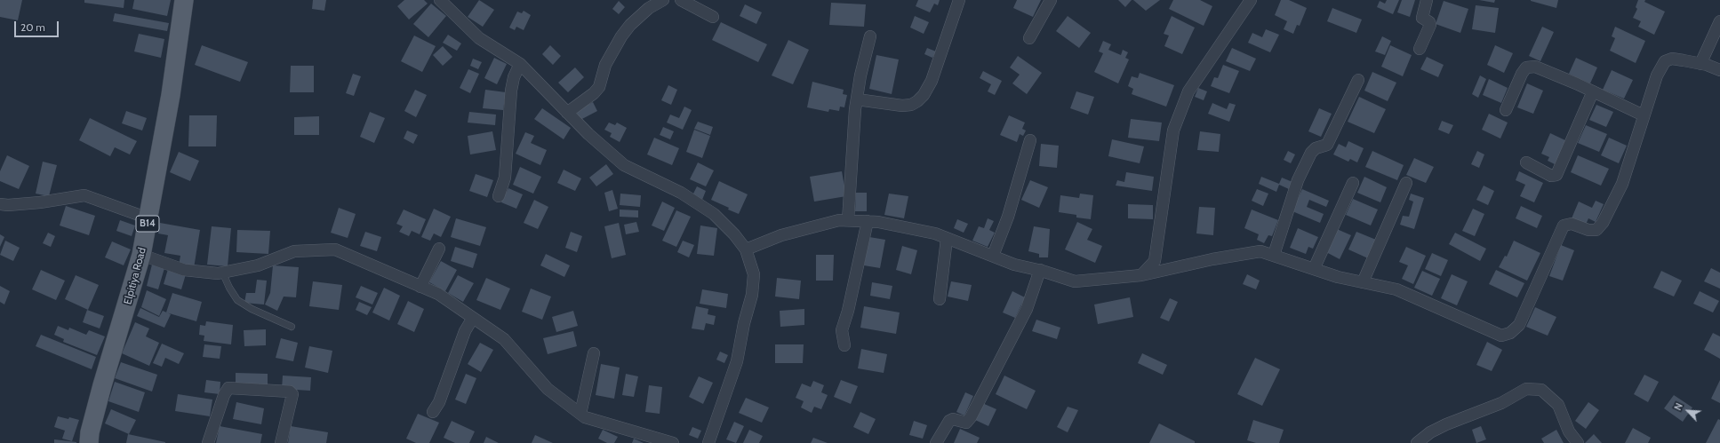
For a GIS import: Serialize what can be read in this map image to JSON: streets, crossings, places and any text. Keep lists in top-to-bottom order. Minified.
{"streets":{"main road":["B14","Elpitiya Road"]},"scale_bar":"20 m","north":"top left"}
